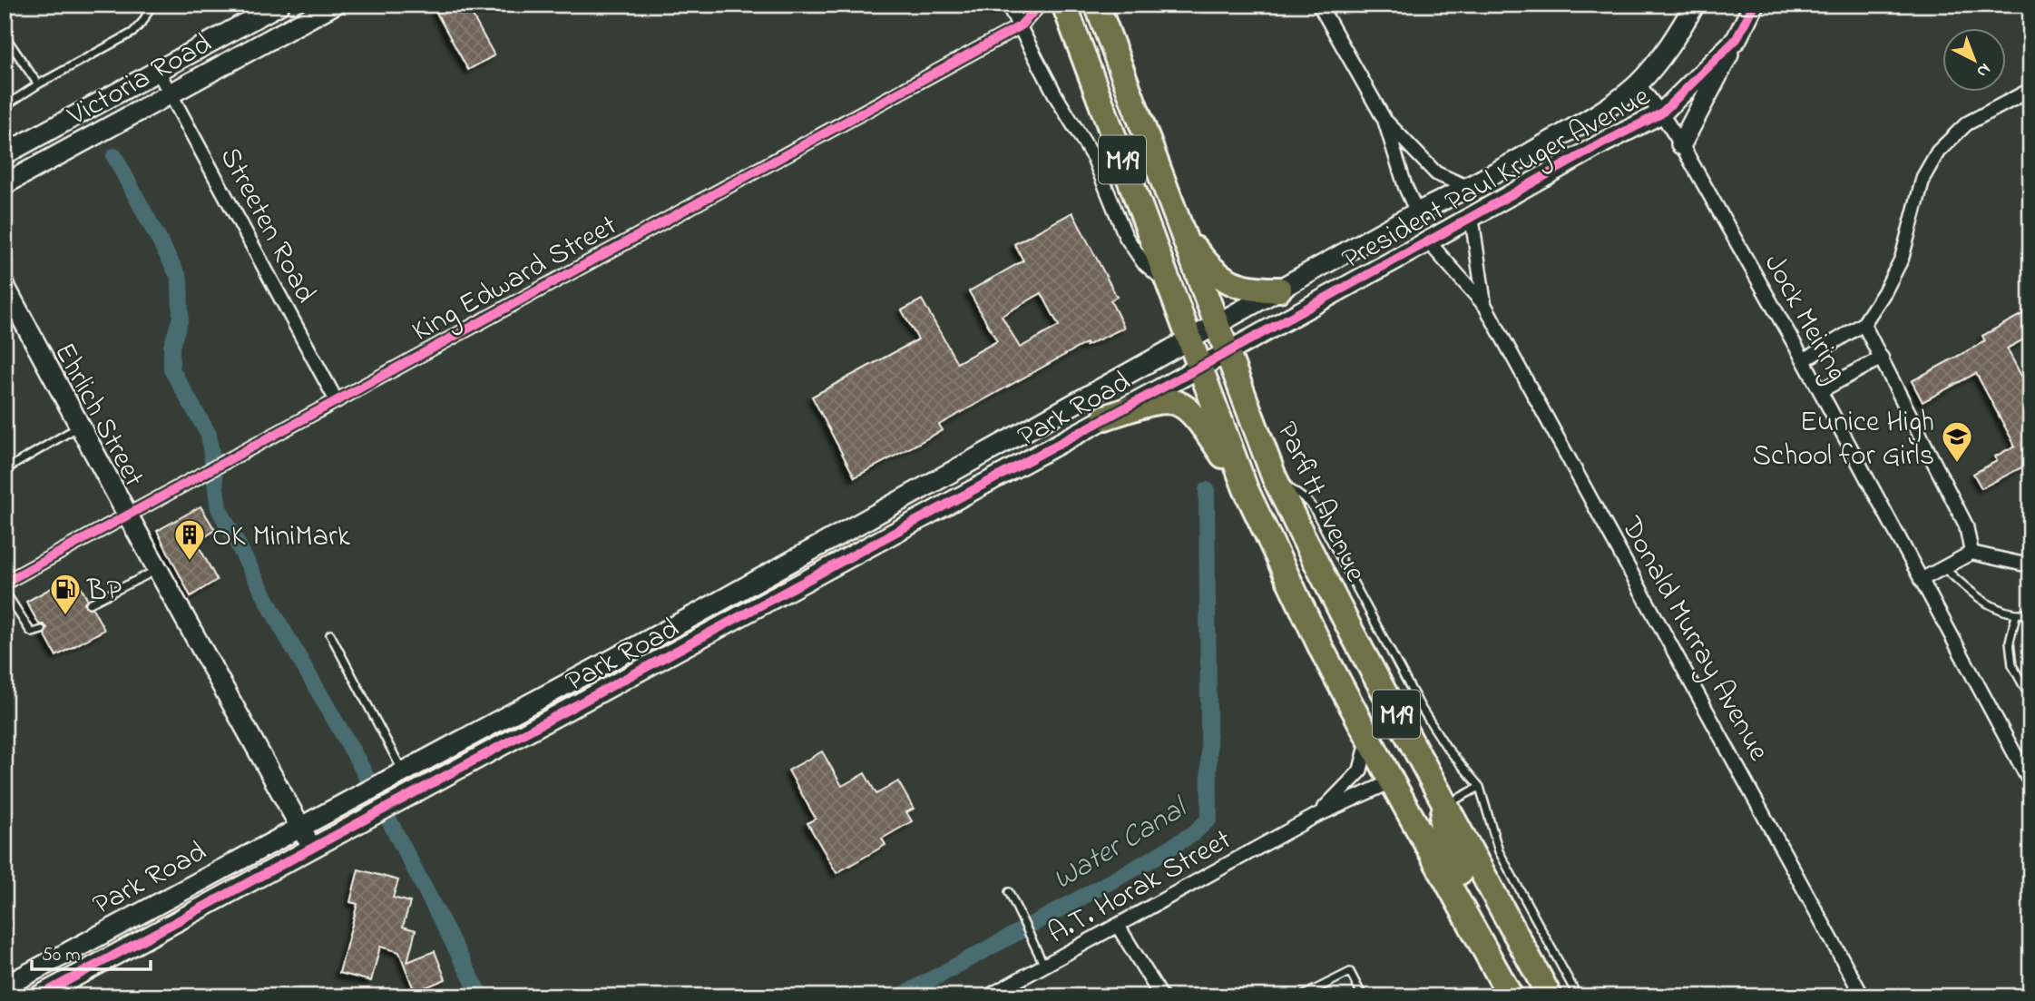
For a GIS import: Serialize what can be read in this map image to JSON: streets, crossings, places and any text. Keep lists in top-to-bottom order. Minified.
{"streets":{"highway":["M19","Parfitt Avenue"],"street":["Victoria Road","President Paul Kruger Avenue","Streeten Road","King Edward Street","Jock Meiring","Park Road","Ehrlich Street","Donald Murray Avenue","A.T. Horak Street"]},"crossings":[["Victoria Road","Streeten Road"],["M19","President Paul Kruger Avenue"],["M19","Park Road"],["M19","A.T. Horak Street"],["President Paul Kruger Avenue","Jock Meiring"],["President Paul Kruger Avenue","Park Road"],["President Paul Kruger Avenue","Parfitt Avenue"],["President Paul Kruger Avenue","Donald Murray Avenue"],["Streeten Road","King Edward Street"],["King Edward Street","Ehrlich Street"],["Park Road","Ehrlich Street"],["Park Road","Parfitt Avenue"]],"water":["Water Canal"],"places":{"school or university":["Eunice High School for Girls"],"building":["OK MiniMark"],"fuel station":["BP"]},"scale_bar":"50 m","north":"bottom right"}
